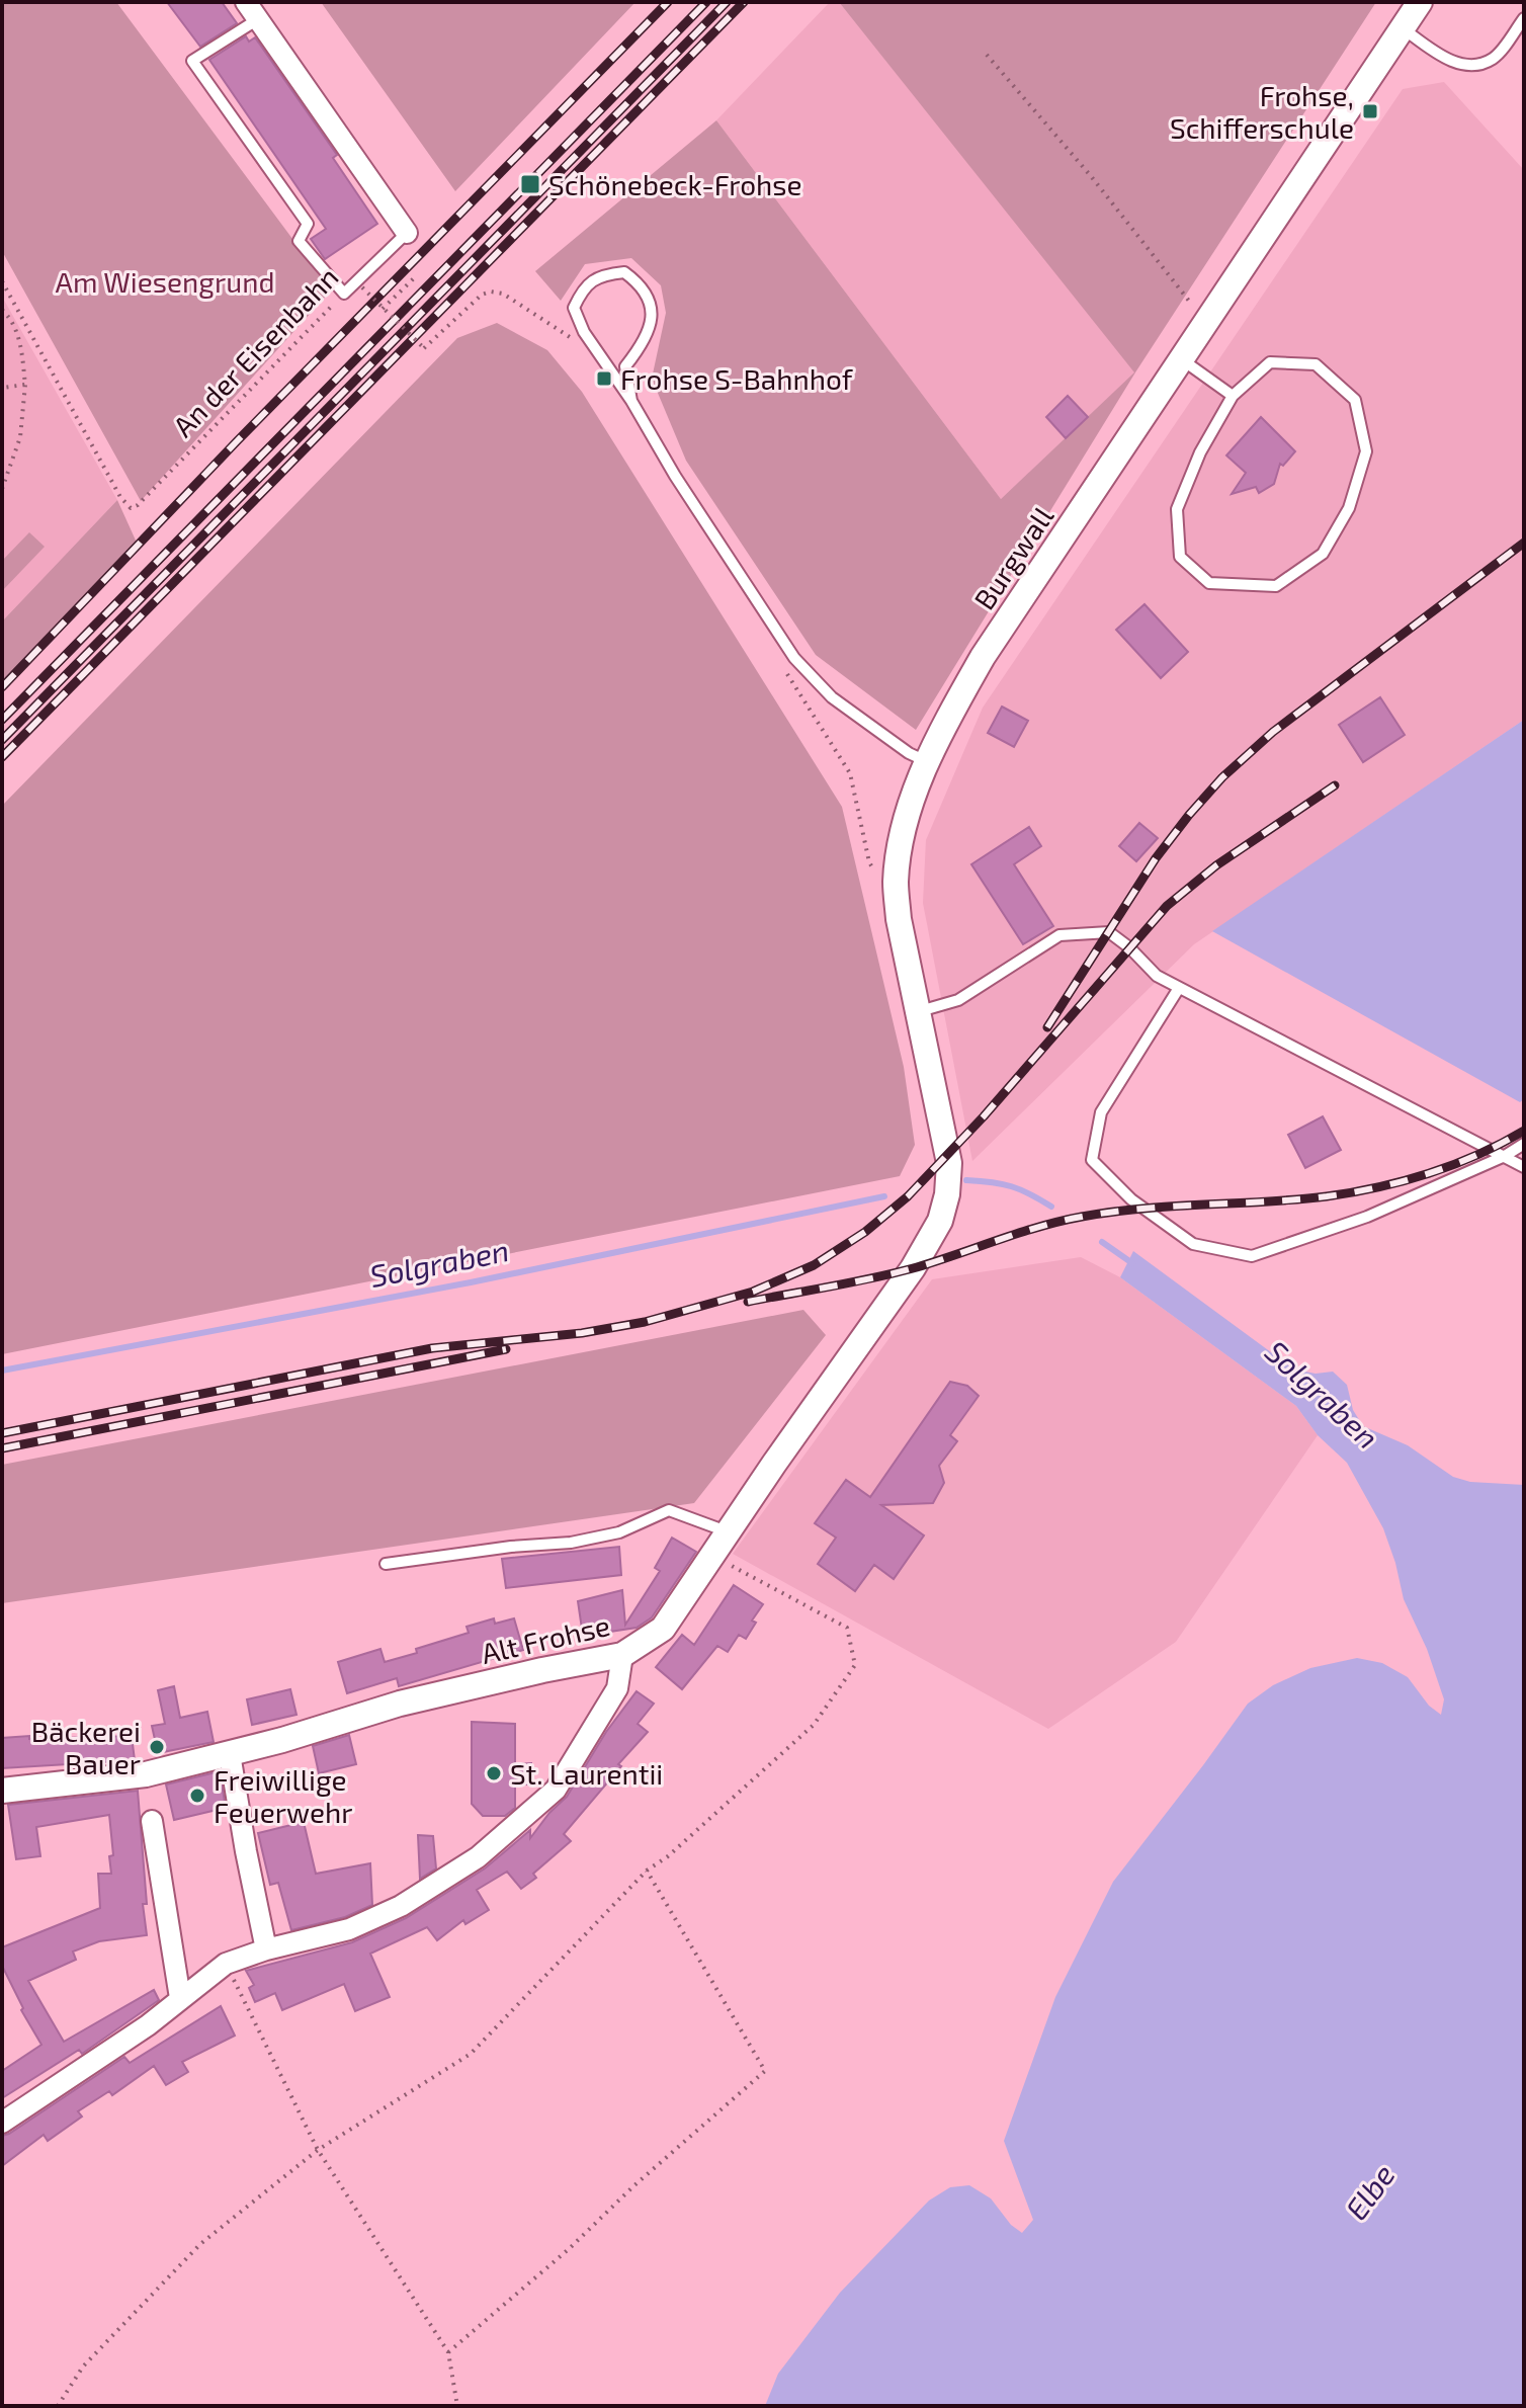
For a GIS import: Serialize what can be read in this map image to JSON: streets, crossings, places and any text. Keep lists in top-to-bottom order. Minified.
{"streets":{"street":["Burgwall","Alt Frohse"],"lane":["An der Eisenbahn"]},"crossings":[["Burgwall","Alt Frohse"]],"water":["Solgraben","Elbe"],"parks":["Am Wiesengrund"],"places":{"transit":["Frohse, Schifferschule","Schönebeck-Frohse","Frohse S-Bahnhof"],"other":["Bäckerei Bauer","St. Laurentii","Freiwillige Feuerwehr"]}}
